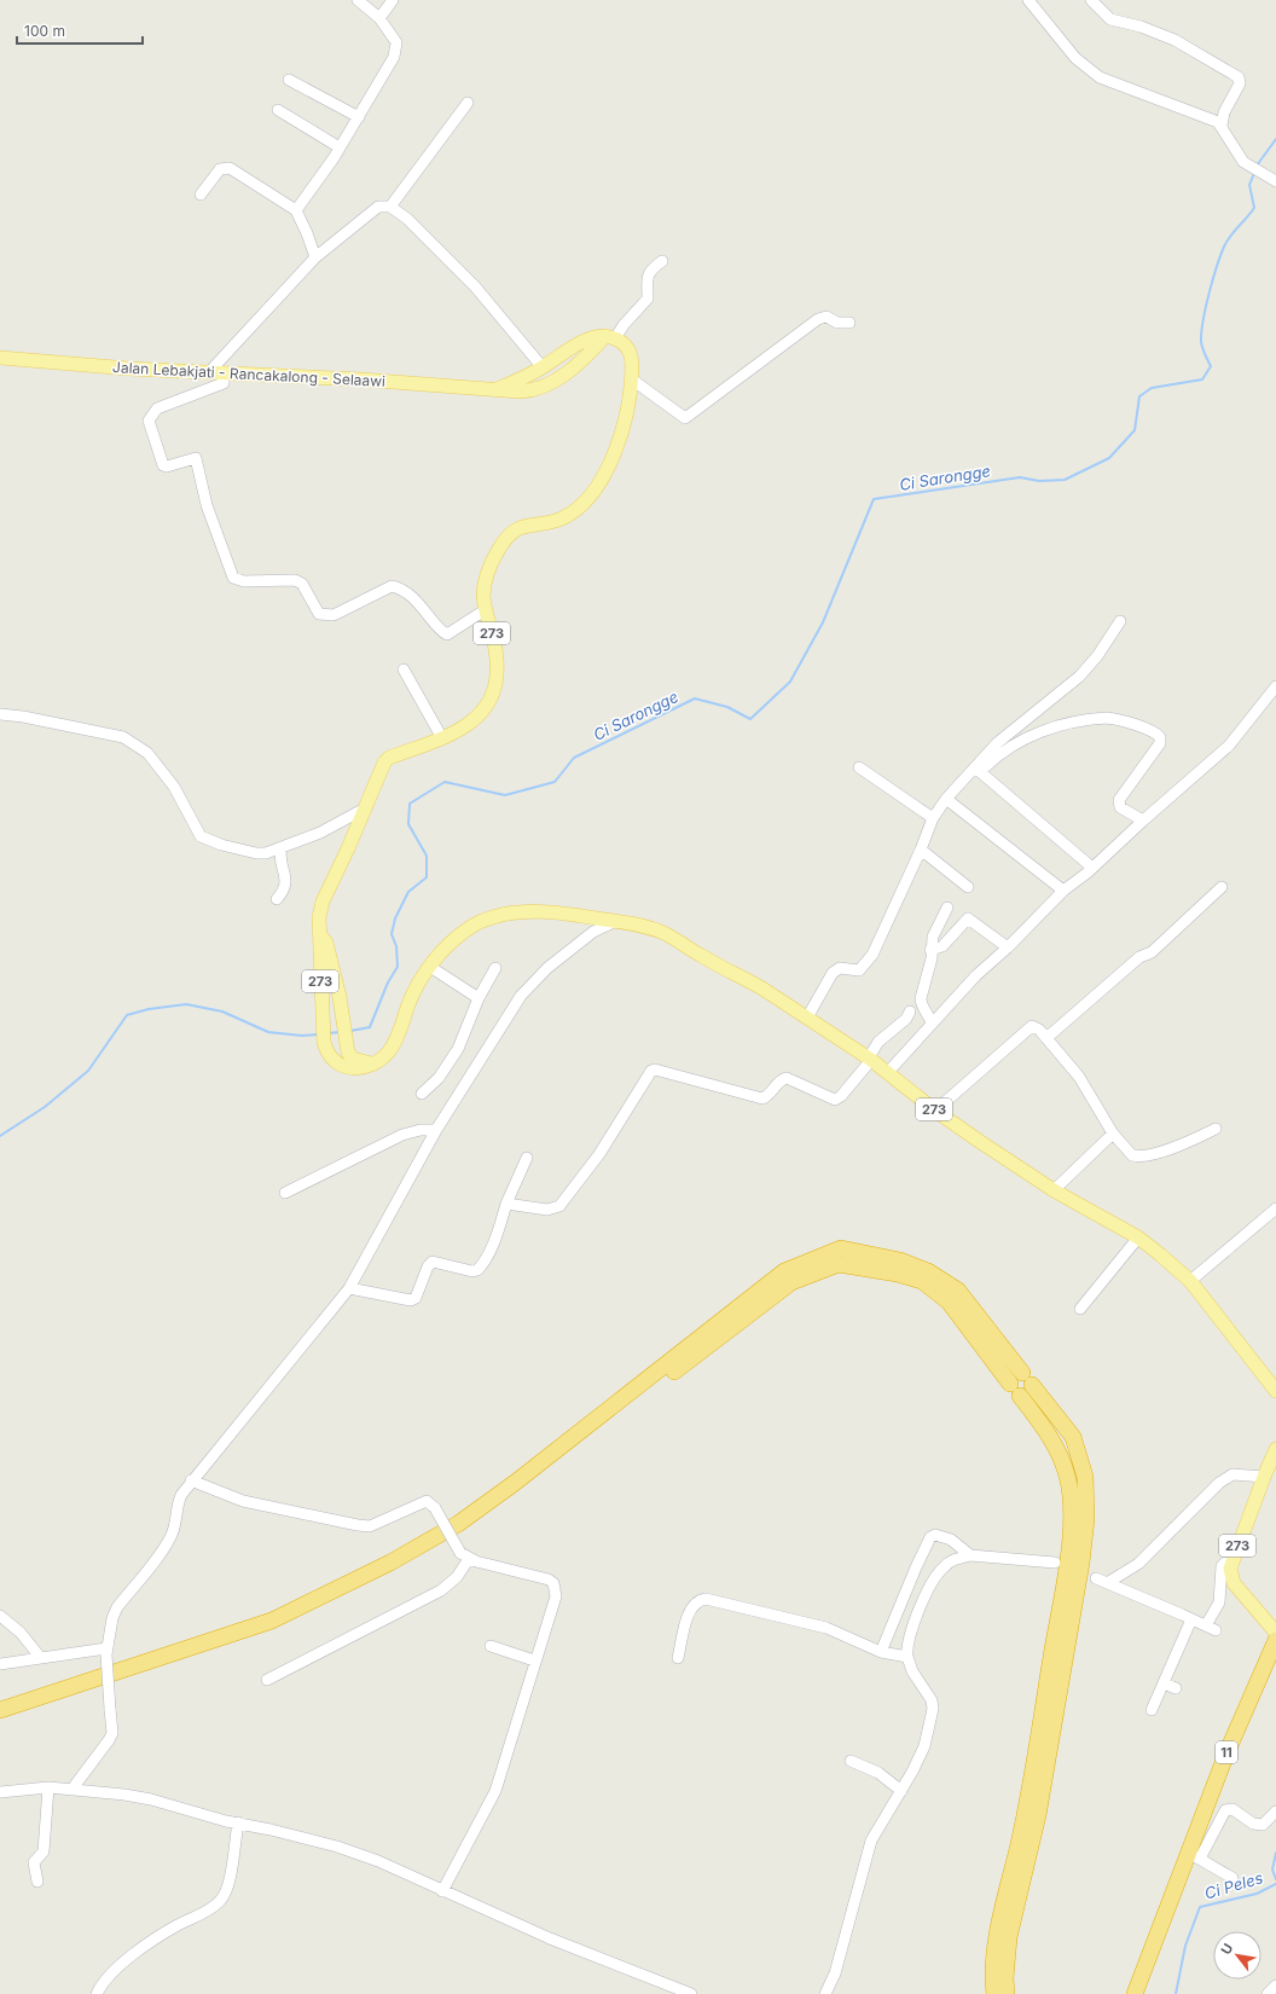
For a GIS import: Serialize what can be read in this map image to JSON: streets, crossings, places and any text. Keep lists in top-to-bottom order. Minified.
{"streets":{"highway":["11"],"main road":["Jalan Lebakjati - Rancakalong - Selaawi","273"]},"crossings":[["Jalan Lebakjati - Rancakalong - Selaawi","273"]],"water":["Ci Sarongge","Ci Peles"],"scale_bar":"100 m","north":"top left"}
